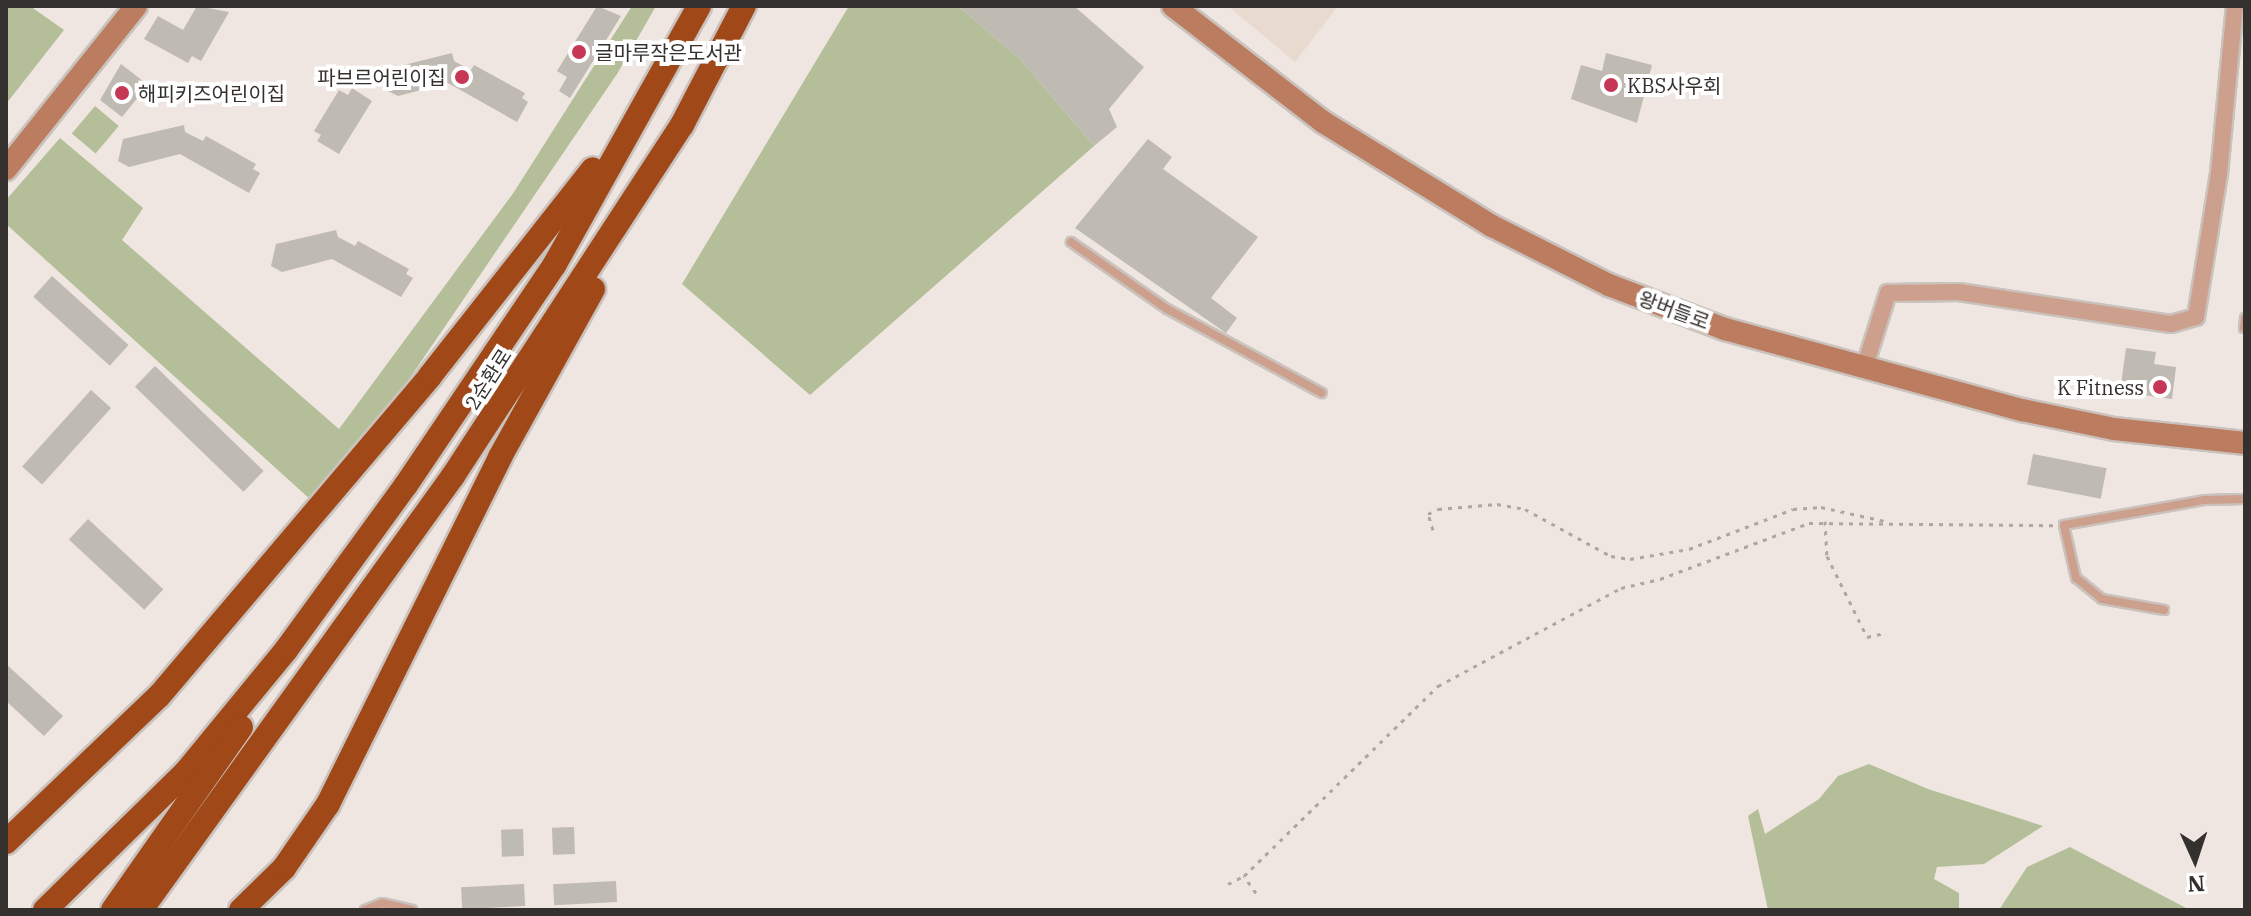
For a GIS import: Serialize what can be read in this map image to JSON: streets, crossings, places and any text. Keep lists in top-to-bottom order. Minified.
{"streets":{"highway":["2순환로"],"main road":["왕버들로"]},"places":["글마루작은도서관","파브르어린이집","KBS사우회","해피키즈어린이집","K Fitness"],"north":"bottom"}
